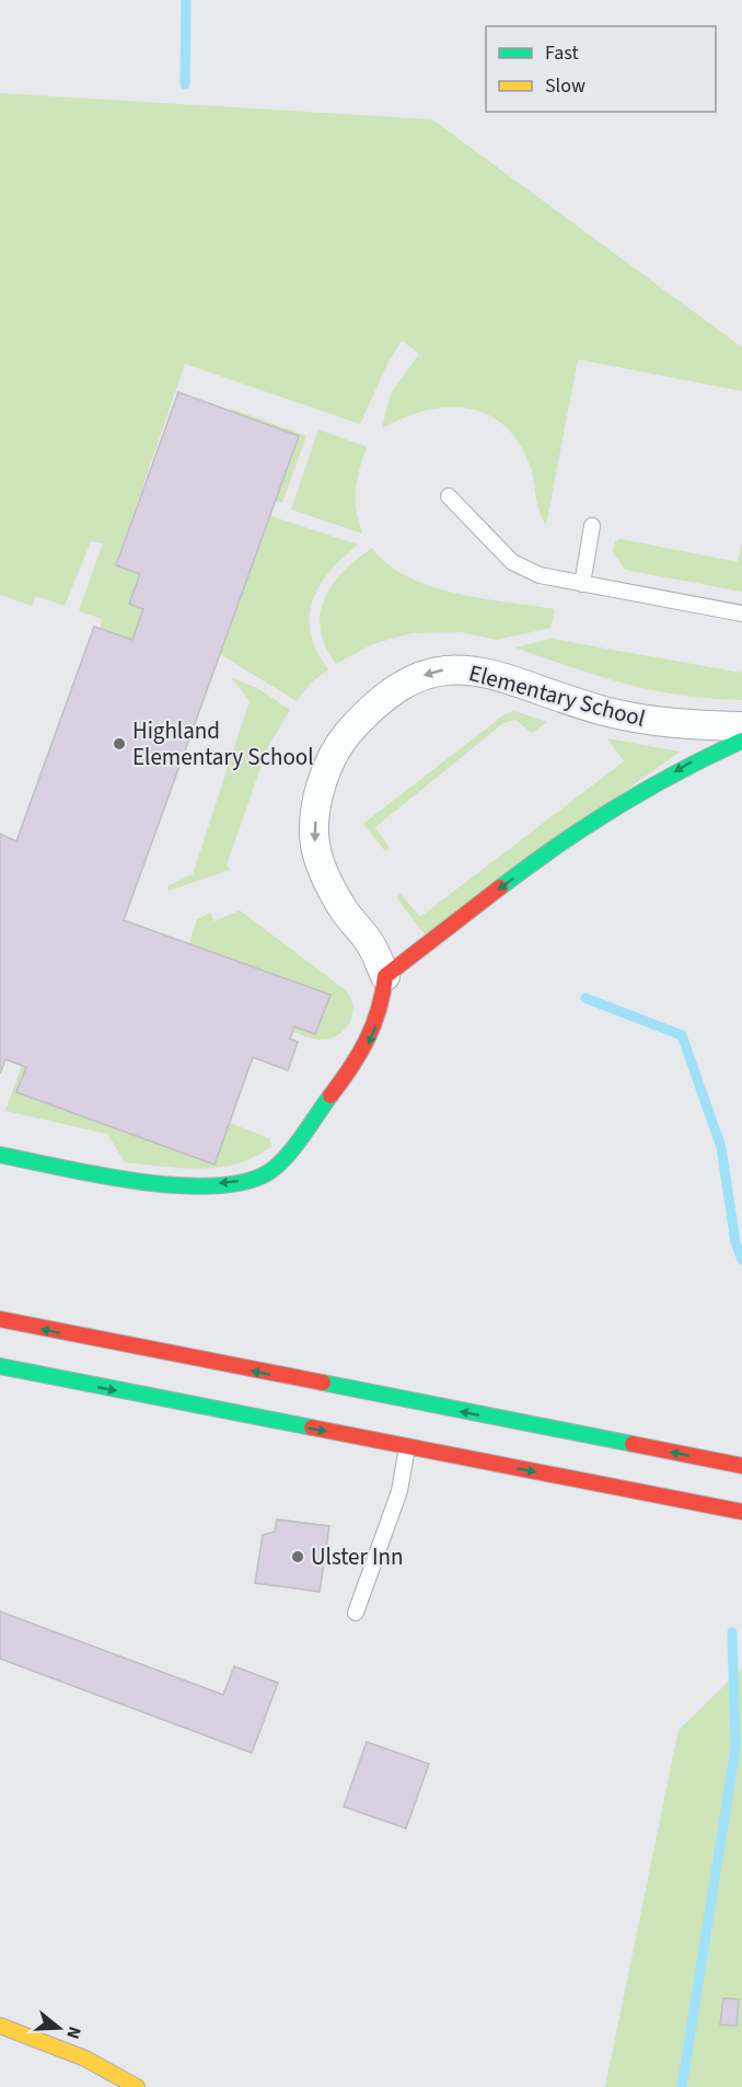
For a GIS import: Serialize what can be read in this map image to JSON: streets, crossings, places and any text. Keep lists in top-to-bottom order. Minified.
{"streets":{"main road":["Elementary School"]},"places":["Highland Elementary School","Ulster Inn"],"legend":["Fast","Slow"],"north":"right"}
